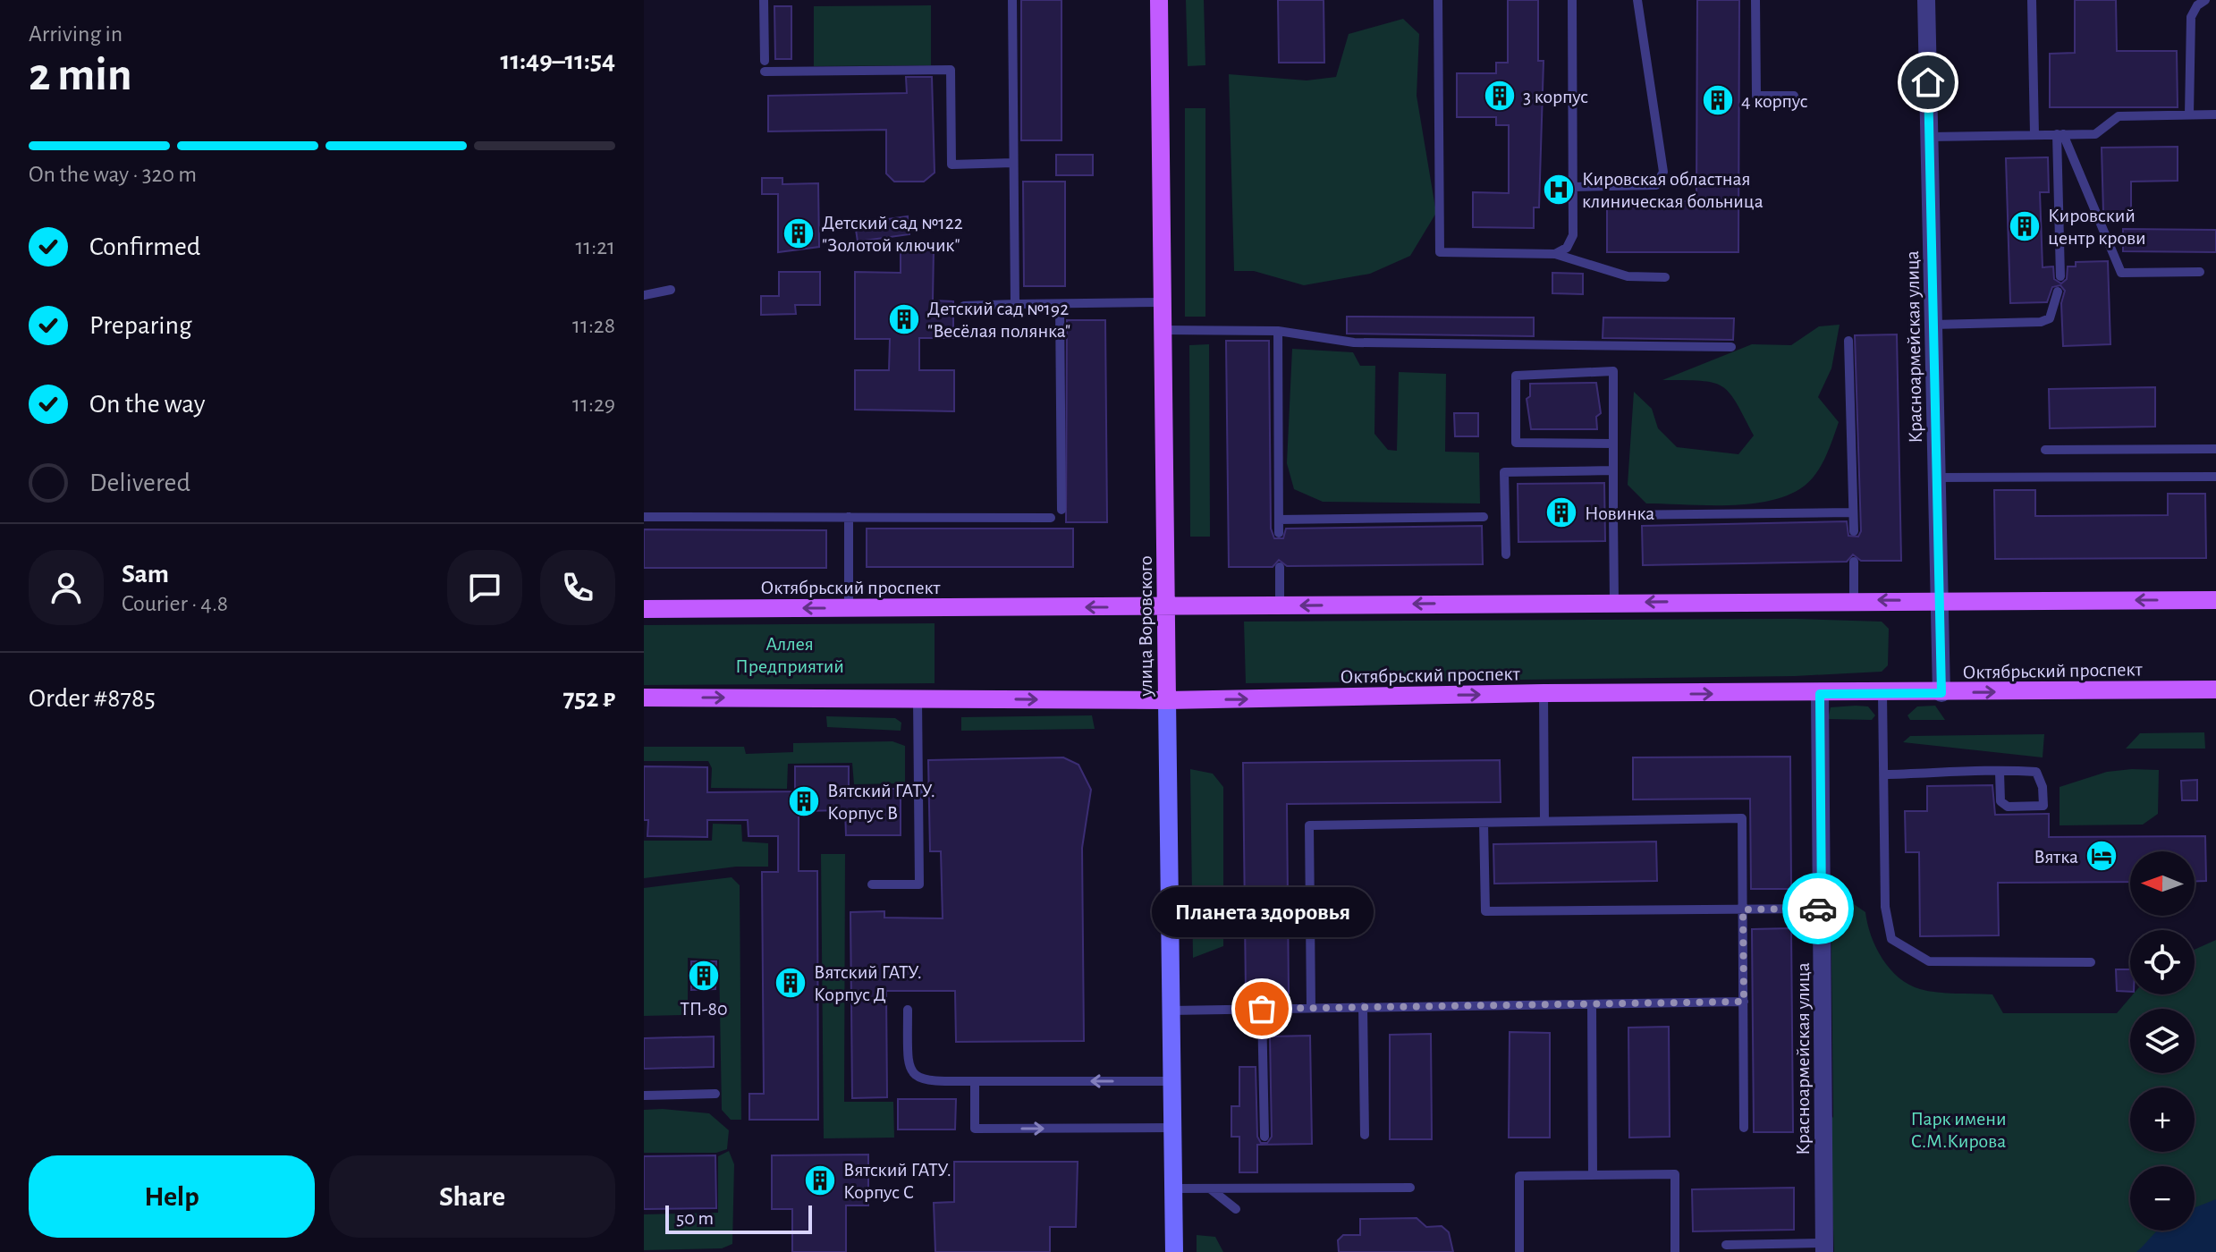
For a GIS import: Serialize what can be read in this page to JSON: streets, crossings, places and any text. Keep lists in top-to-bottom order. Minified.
{"streets":{"main road":["Октябрьский проспект","улица Воровского"],"street":["Красноармейская улица"]},"crossings":[["Красноармейская улица","Октябрьский проспект"],["Октябрьский проспект","улица Воровского"]],"parks":["Аллея Предприятий","Парк имени С.М.Кирова"],"places":{"building":["3 корпус","4 корпус","Кировский центр крови","Детский сад №122 \"Золотой ключик\"","Детский сад №192 \"Весёлая полянка\"","Новинка","Вятский ГАТУ. Корпус В","ТП-80","Вятский ГАТУ. Корпус Д","Вятский ГАТУ. Корпус С"],"hospital":["Кировская областная клиническая больница"],"hotel":["Вятка"],"other":["Планета здоровья"]},"scale_bar":"50 m","north":"left","page":{"heading":["2 min","Arriving in","11:49–11:54"],"panel":["Sam","Courier · 4.8","Order #8785","752 ₽"],"bar":"On the way · 320 m","list":[["Confirmed","11:21"],["Preparing","11:28"],["On the way","11:29"],"Delivered"],"map_buttons":["+","−"],"bubble":"Планета здоровья","buttons":["Help","Share"],"scale":"50 m"}}
